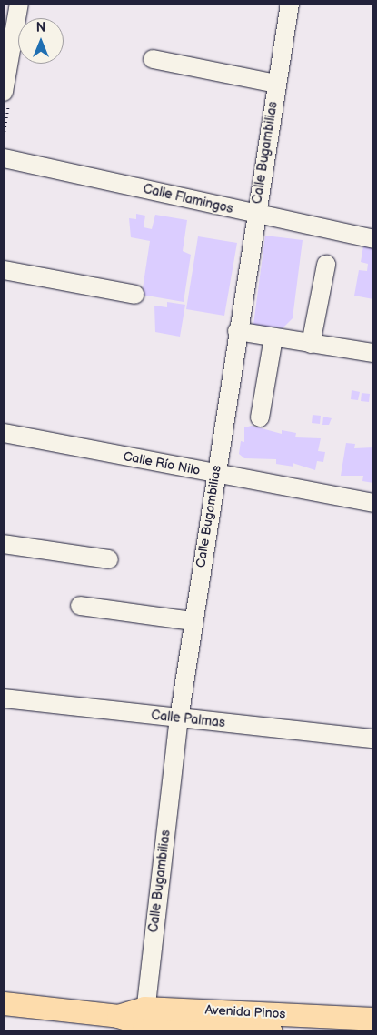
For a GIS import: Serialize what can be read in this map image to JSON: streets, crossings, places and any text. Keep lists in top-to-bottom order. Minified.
{"streets":{"main road":["Avenida Pinos"],"street":["Calle Bugambilias","Calle Flamingos","Calle Río Nilo","Calle Palmas"]},"crossings":[["Calle Bugambilias","Calle Flamingos"],["Calle Bugambilias","Calle Río Nilo"],["Calle Bugambilias","Calle Palmas"],["Calle Bugambilias","Avenida Pinos"]],"north":"top"}
